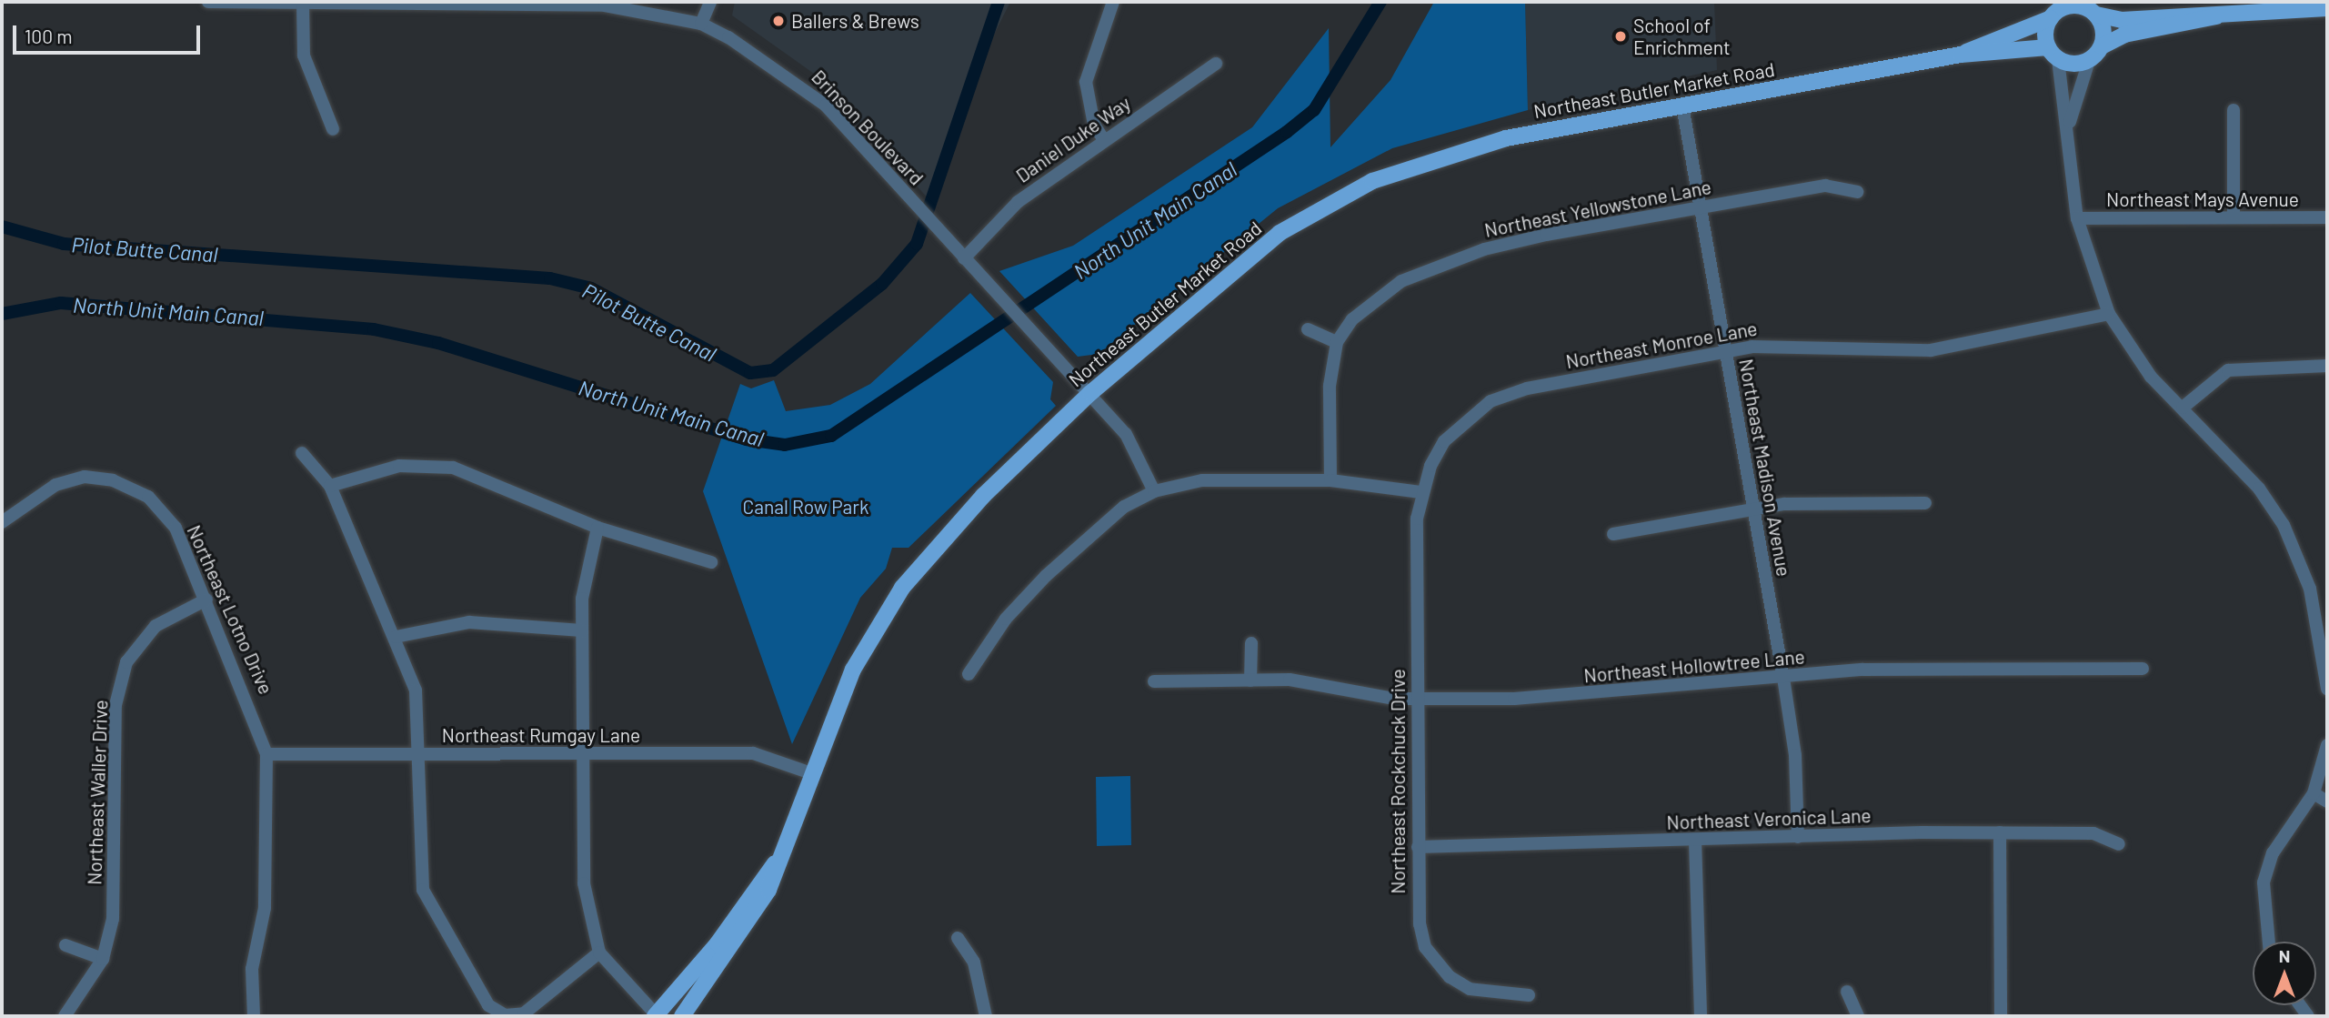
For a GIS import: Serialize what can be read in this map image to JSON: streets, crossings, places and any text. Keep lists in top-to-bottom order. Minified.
{"streets":{"main road":["Northeast Butler Market Road"],"street":["Brinson Boulevard","Daniel Duke Way","Northeast Mays Avenue","Northeast Yellowstone Lane","Northeast Monroe Lane","Northeast Madison Avenue","Northeast Lotno Drive","Northeast Hollowtree Lane","Northeast Rumgay Lane","Northeast Rockchuck Drive","Northeast Waller Drive","Northeast Veronica Lane"]},"crossings":[["Northeast Butler Market Road","Brinson Boulevard"],["Northeast Butler Market Road","Northeast Madison Avenue"],["Northeast Butler Market Road","Northeast Rumgay Lane"],["Brinson Boulevard","Daniel Duke Way"],["Northeast Yellowstone Lane","Northeast Madison Avenue"],["Northeast Monroe Lane","Northeast Madison Avenue"],["Northeast Monroe Lane","Northeast Rockchuck Drive"],["Northeast Madison Avenue","Northeast Hollowtree Lane"],["Northeast Madison Avenue","Northeast Veronica Lane"],["Northeast Lotno Drive","Northeast Rumgay Lane"],["Northeast Lotno Drive","Northeast Waller Drive"],["Northeast Hollowtree Lane","Northeast Rockchuck Drive"],["Northeast Rockchuck Drive","Northeast Veronica Lane"]],"water":["North Unit Main Canal","Pilot Butte Canal"],"parks":["Canal Row Park"],"places":["Ballers & Brews","School of Enrichment"],"scale_bar":"100 m","north":"top"}
